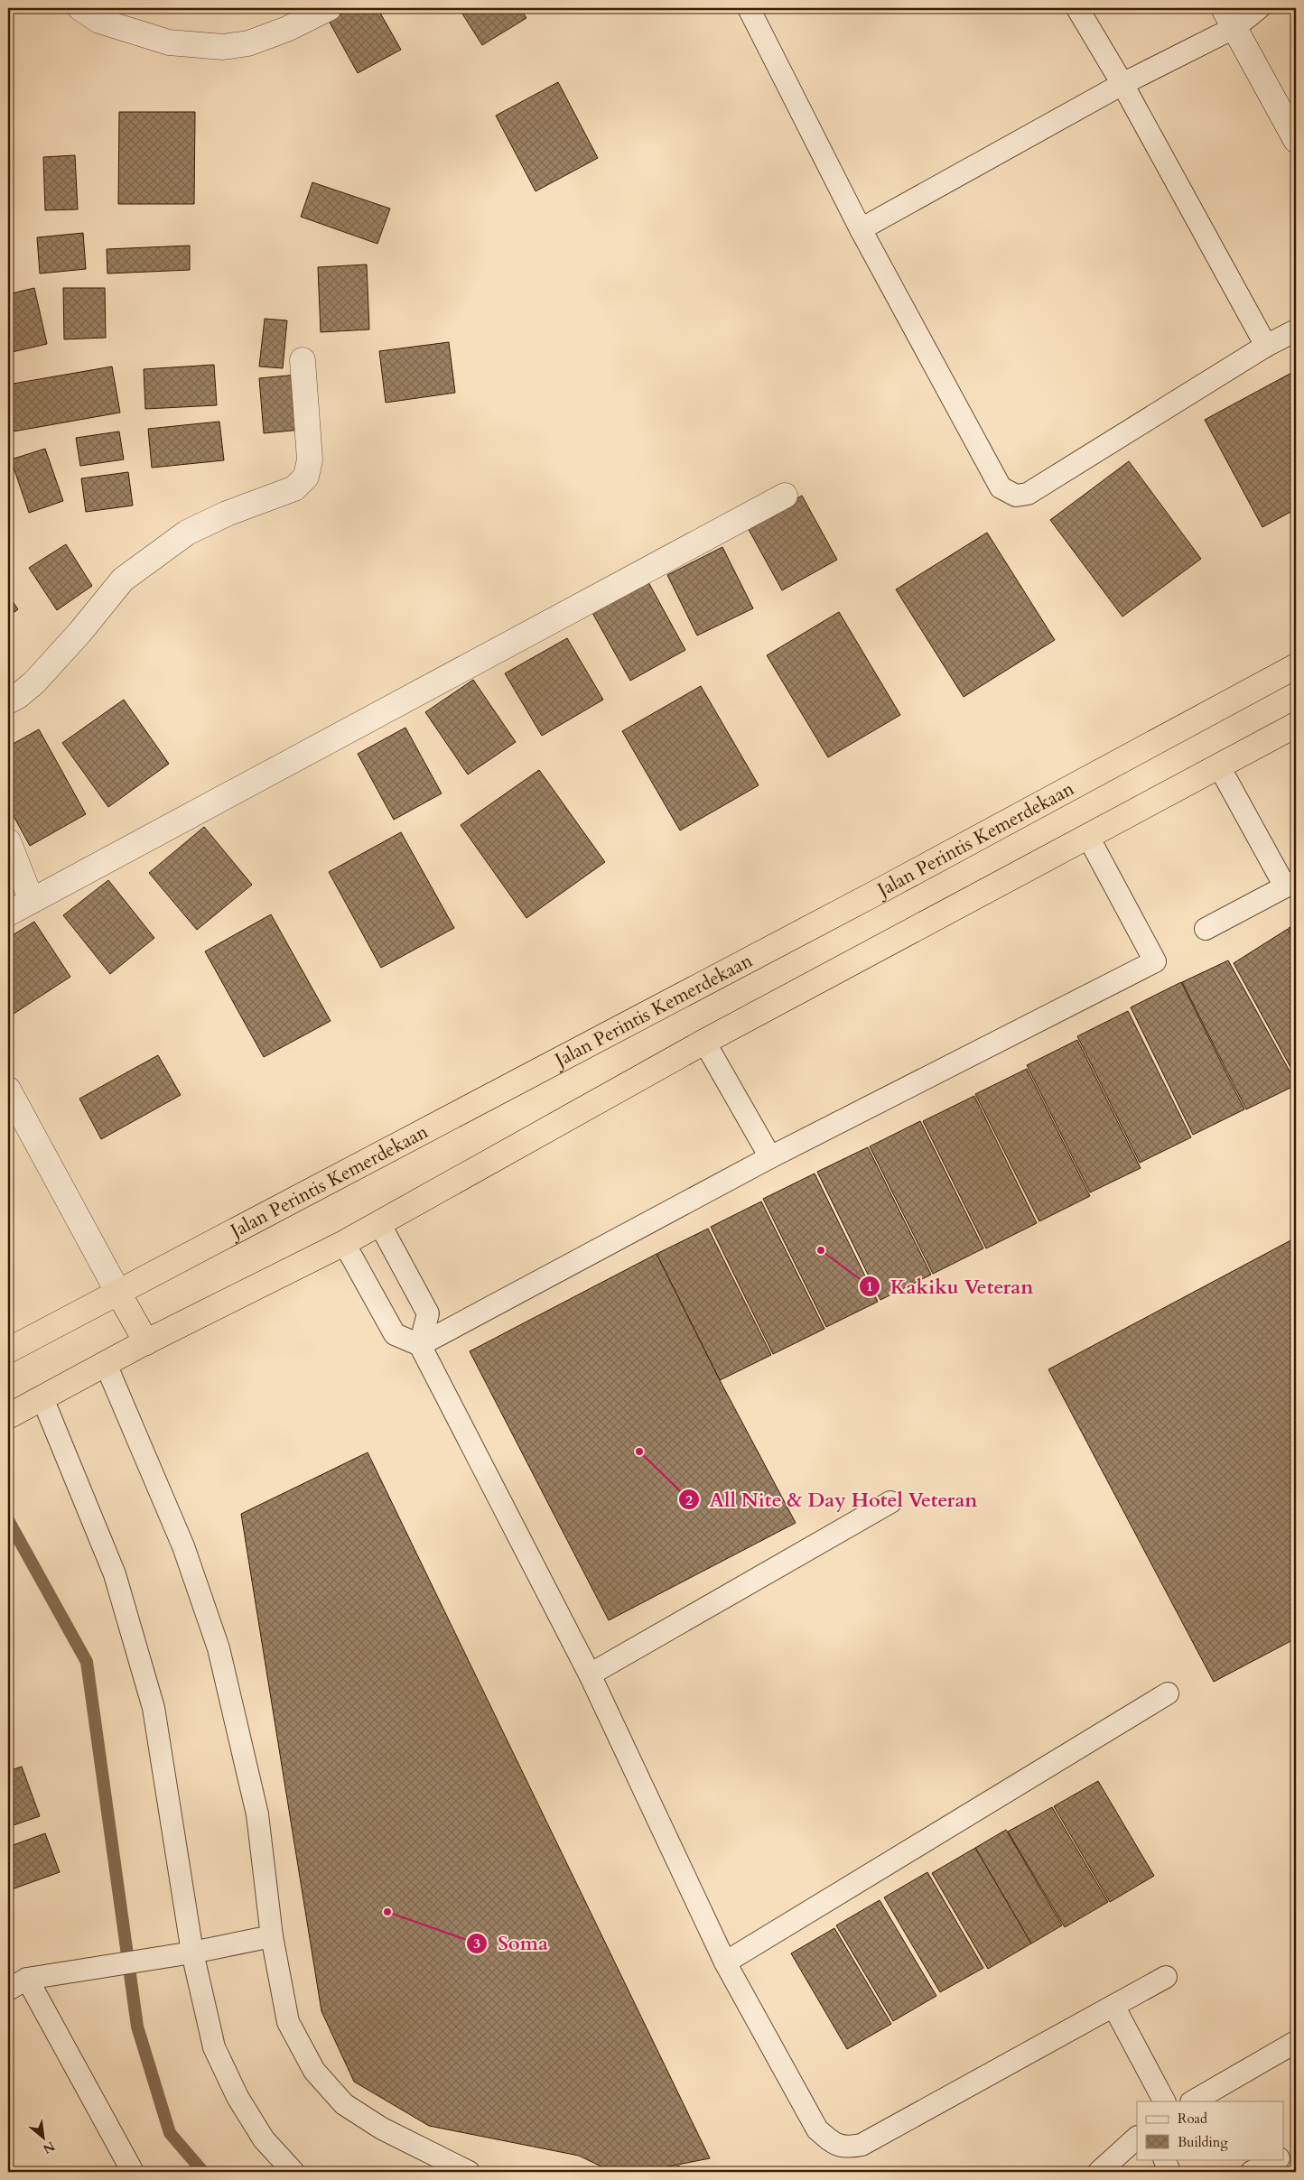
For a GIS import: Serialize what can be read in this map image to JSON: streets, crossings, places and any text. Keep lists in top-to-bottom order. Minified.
{"streets":{"highway":["Jalan Perintis Kemerdekaan"]},"places":["Kakiku Veteran","All Nite & Day Hotel Veteran","Soma"],"legend":["Road","Building"],"north":"bottom right"}
